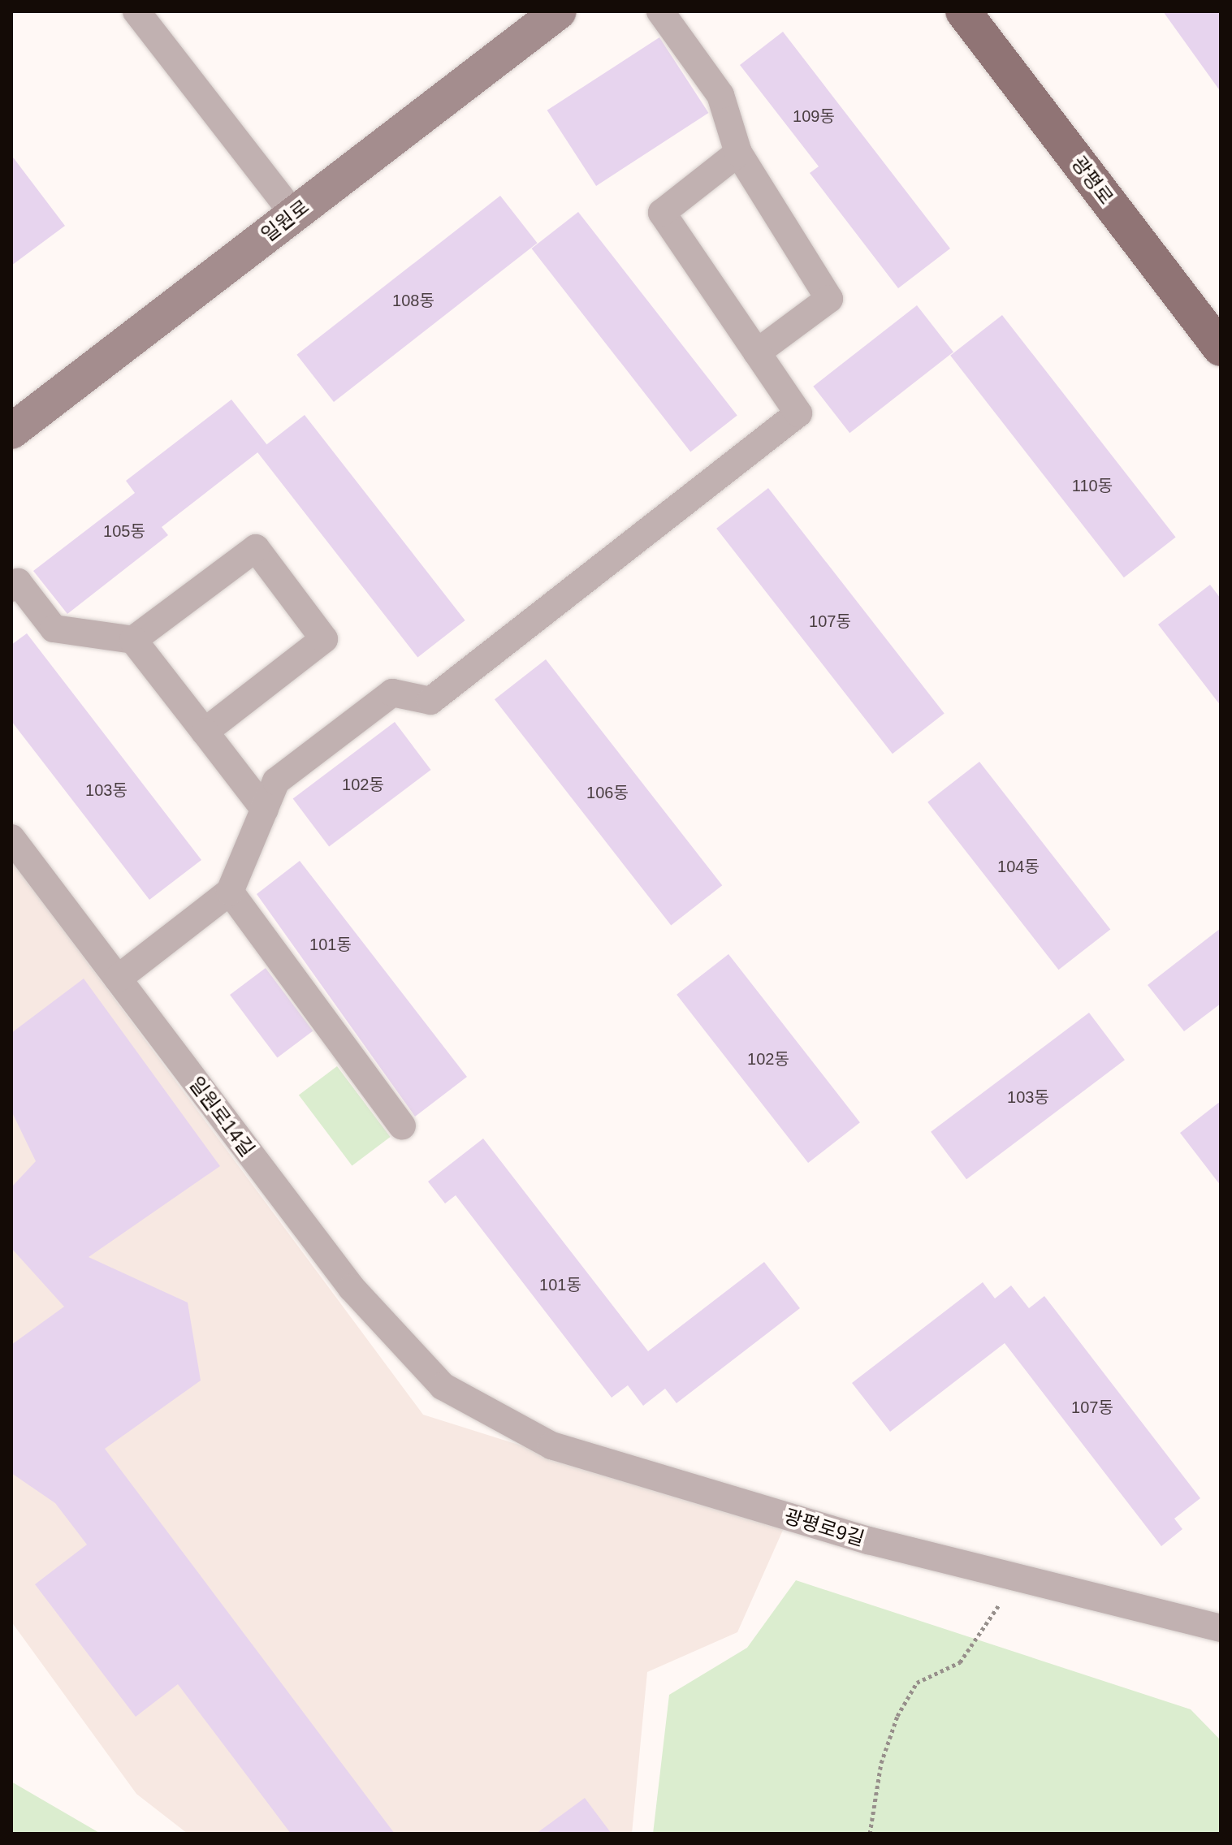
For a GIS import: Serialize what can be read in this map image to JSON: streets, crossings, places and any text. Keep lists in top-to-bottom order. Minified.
{"streets":{"main road":["광평로"],"street":["일원로","일원로14길","광평로9길"]},"crossings":[["일원로14길","광평로9길"]],"house_numbers":["109동","108동","110동","105동","107동","102동","103동","106동","104동","101동","102동","103동","101동","107동"]}
